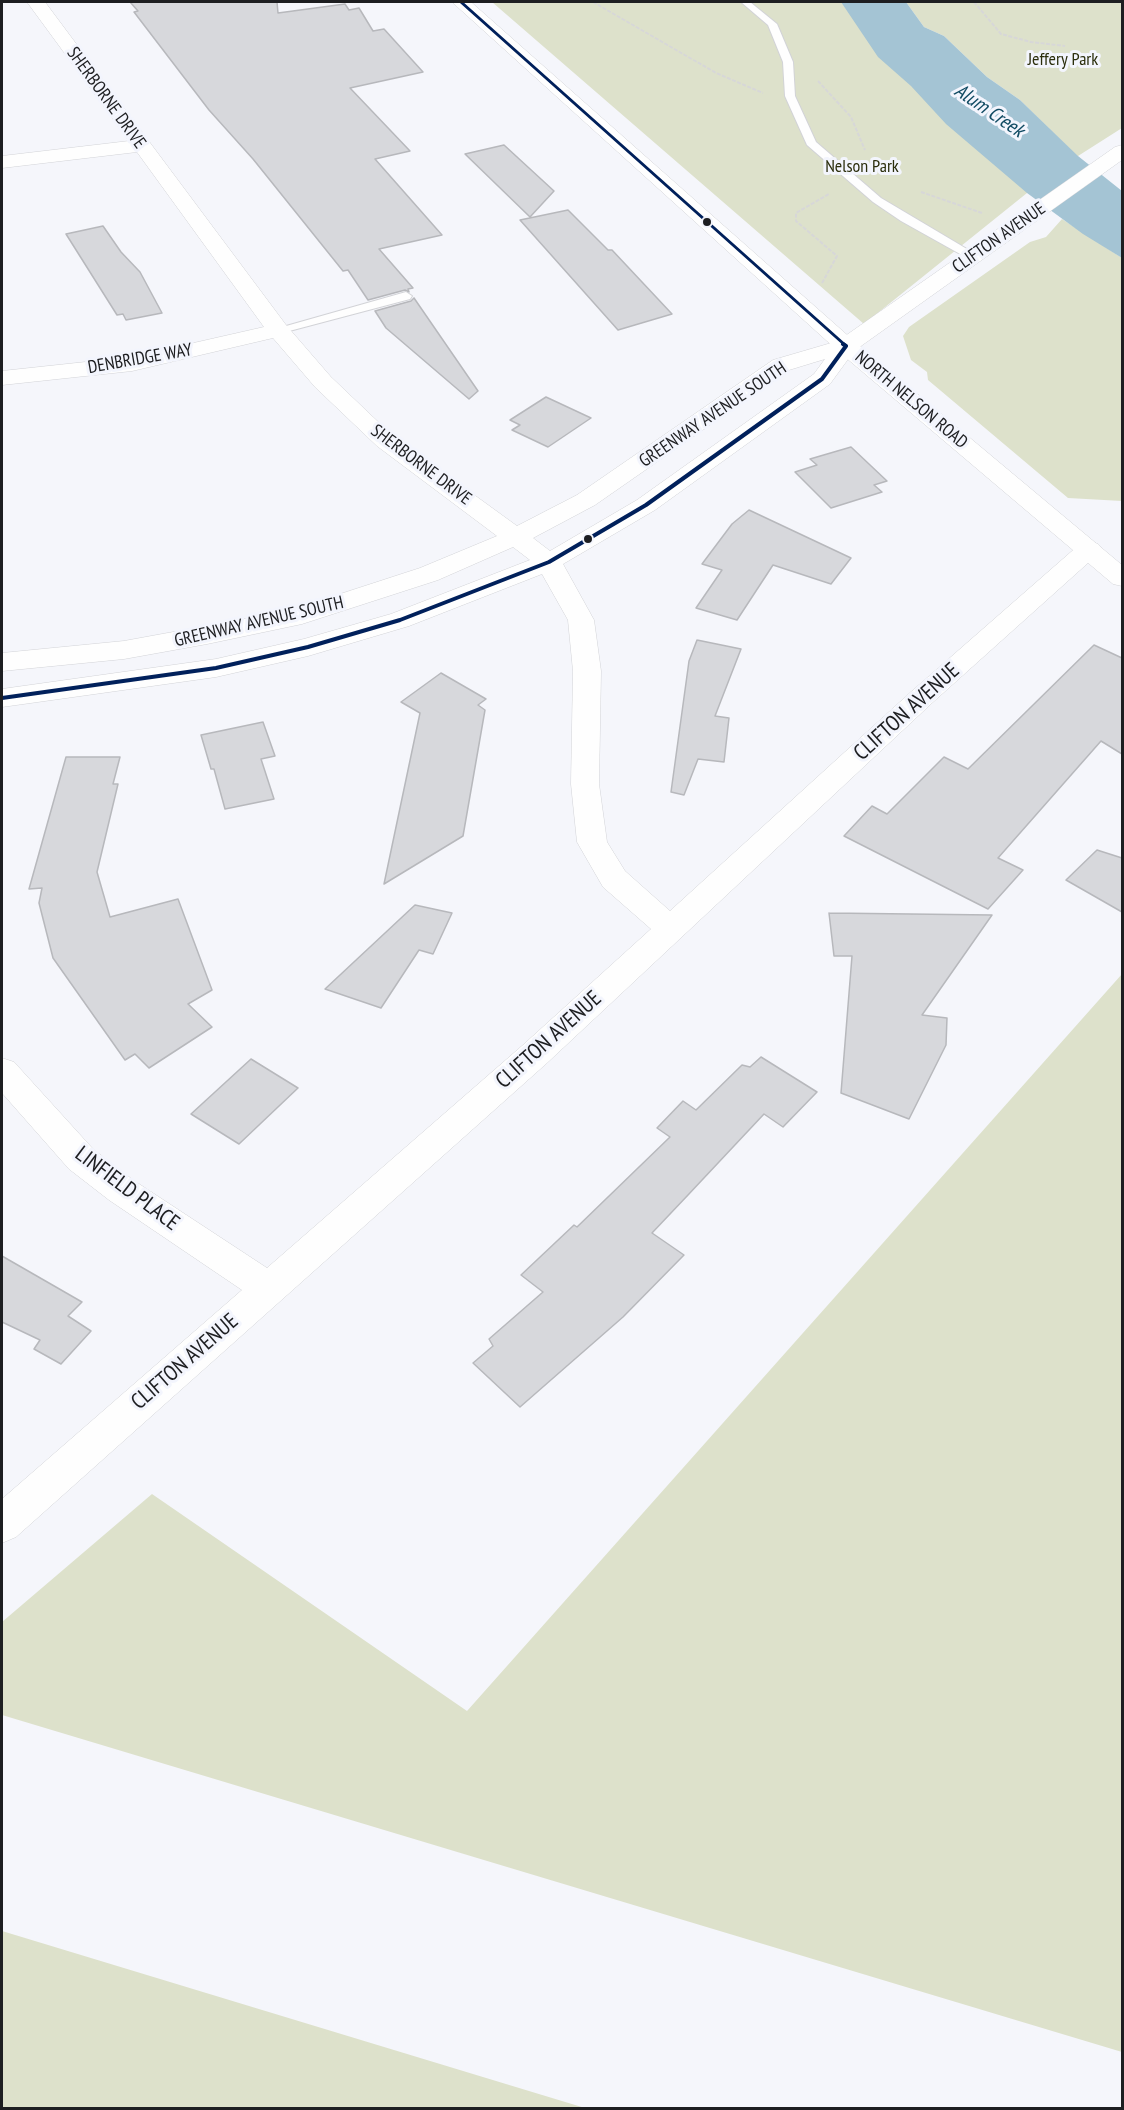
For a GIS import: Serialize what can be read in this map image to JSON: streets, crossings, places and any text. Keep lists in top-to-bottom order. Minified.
{"streets":{"street":["SHERBORNE DRIVE","CLIFTON AVENUE","DENBRIDGE WAY","NORTH NELSON ROAD","GREENWAY AVENUE SOUTH","LINFIELD PLACE"]},"crossings":[["SHERBORNE DRIVE","CLIFTON AVENUE"],["SHERBORNE DRIVE","DENBRIDGE WAY"],["SHERBORNE DRIVE","GREENWAY AVENUE SOUTH"],["CLIFTON AVENUE","NORTH NELSON ROAD"],["CLIFTON AVENUE","GREENWAY AVENUE SOUTH"],["CLIFTON AVENUE","LINFIELD PLACE"],["NORTH NELSON ROAD","GREENWAY AVENUE SOUTH"]],"water":["Alum Creek"],"parks":["Jeffery Park","Nelson Park"]}
